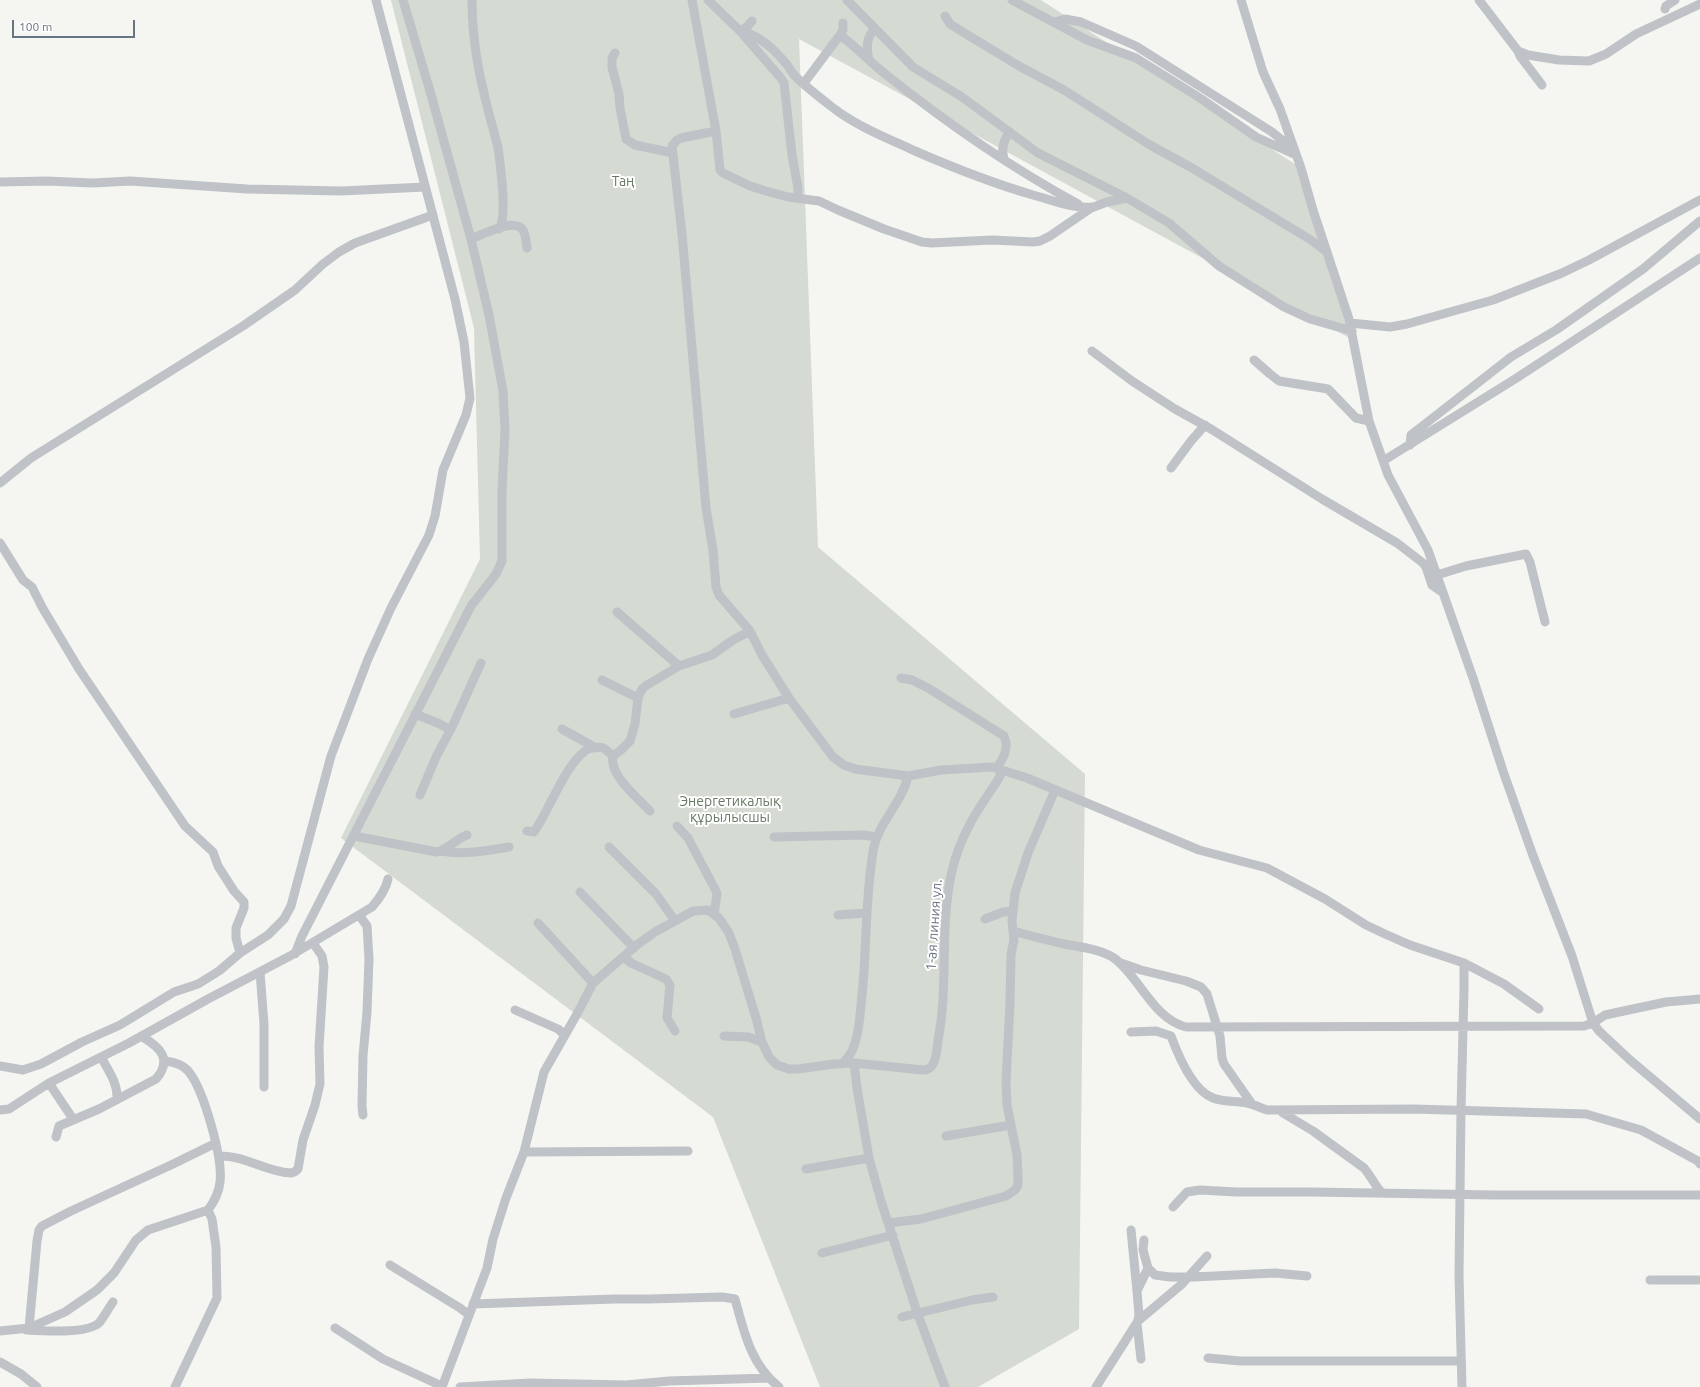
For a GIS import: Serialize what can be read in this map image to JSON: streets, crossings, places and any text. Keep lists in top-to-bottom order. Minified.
{"streets":{"street":["1-ая линия ул."]},"parks":["Таң","Энергетикалық құрылысшы"],"scale_bar":"100 m"}
